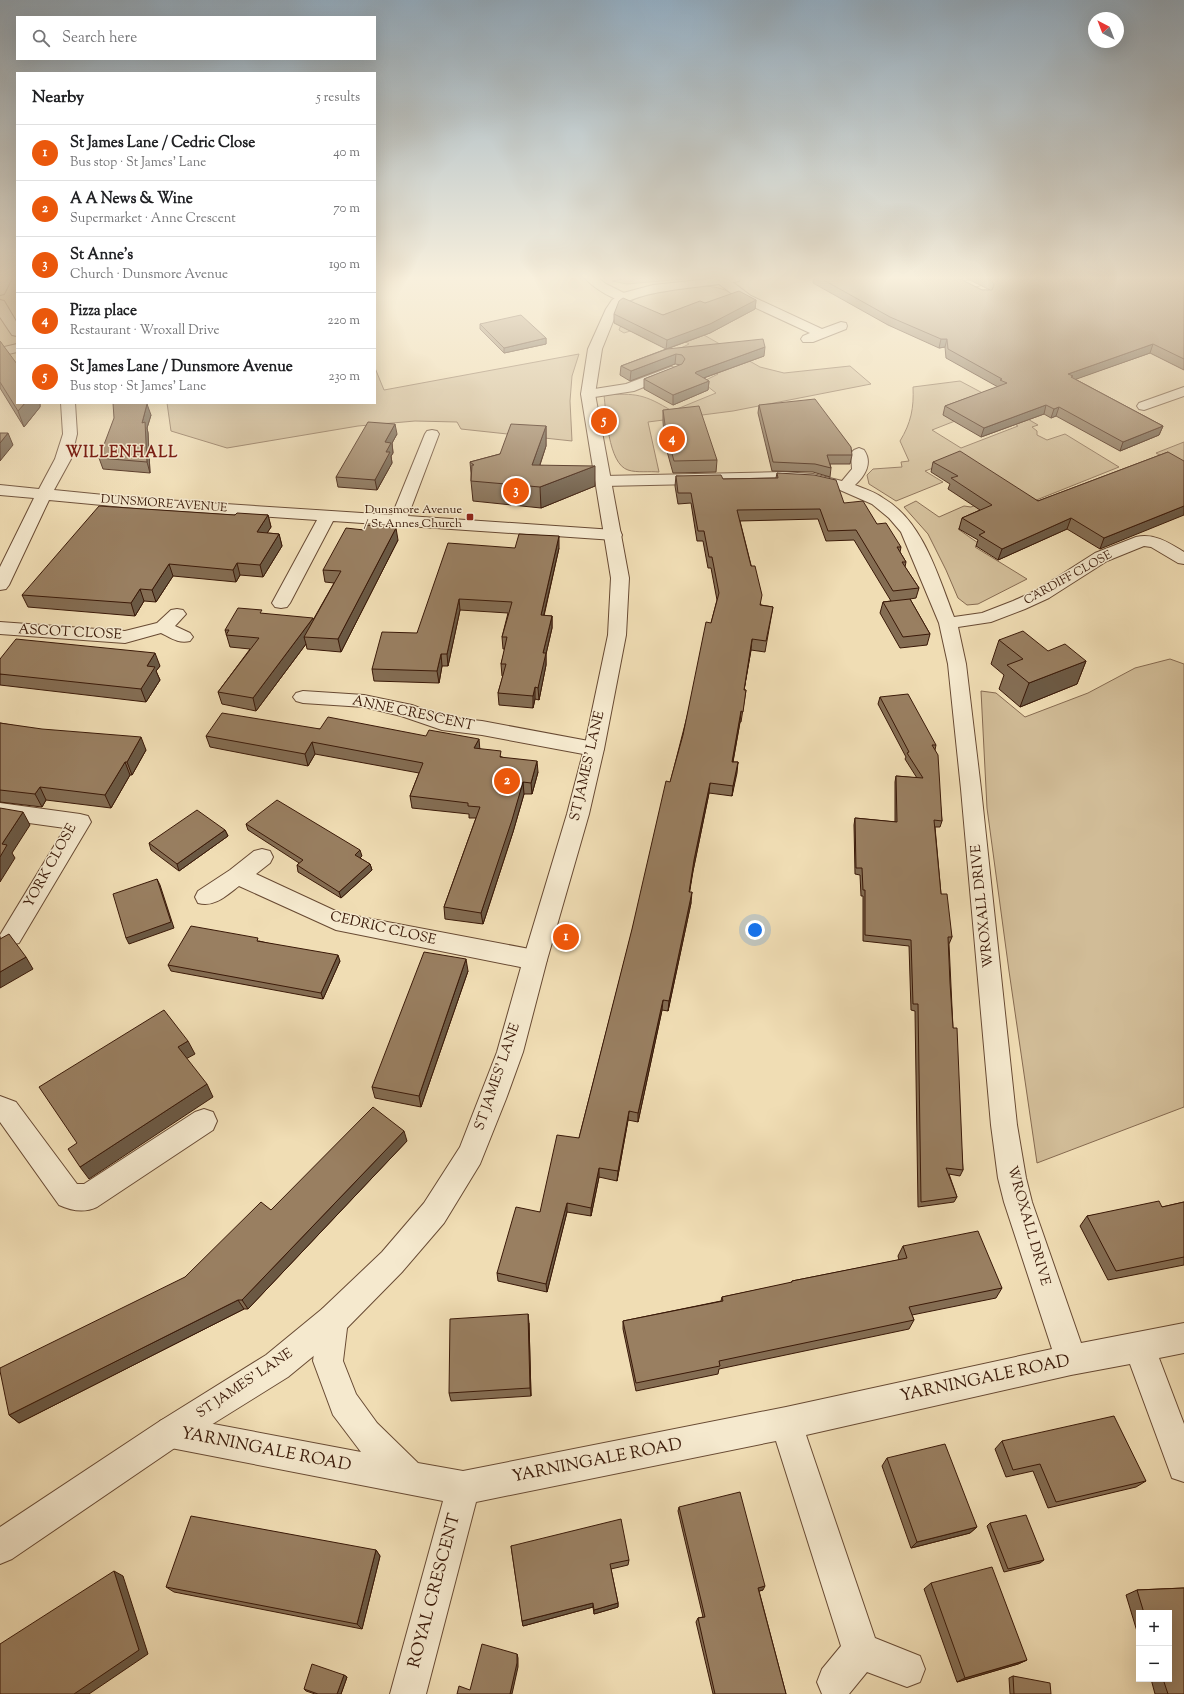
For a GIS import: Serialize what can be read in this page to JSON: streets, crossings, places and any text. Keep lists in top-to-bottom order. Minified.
{"streets":{"street":["DUNSMORE AVENUE","CARDIFF CLOSE","ASCOT CLOSE","ANNE CRESCENT","ST JAMES' LANE","YORK CLOSE","WROXALL DRIVE","CEDRIC CLOSE","YARNINGALE ROAD","ROYAL CRESCENT"]},"crossings":[["DUNSMORE AVENUE","ST JAMES' LANE"],["CARDIFF CLOSE","WROXALL DRIVE"],["ANNE CRESCENT","ST JAMES' LANE"],["ST JAMES' LANE","WROXALL DRIVE"],["ST JAMES' LANE","CEDRIC CLOSE"],["ST JAMES' LANE","YARNINGALE ROAD"],["WROXALL DRIVE","YARNINGALE ROAD"],["YARNINGALE ROAD","ROYAL CRESCENT"]],"districts":["WILLENHALL"],"places":{"transit":["Dunsmore Avenue / St Annes Church"]},"north":"top left","page":{"search":"Search here","heading":["Nearby","5 results"],"list":[{"mark":"1","name":"St James Lane / Cedric Close","note":"Bus stop · St James' Lane","value":"40 m"},{"mark":"2","name":"A A News & Wine","note":"Supermarket · Anne Crescent","value":"70 m"},{"mark":"3","name":"St Anne's","note":"Church · Dunsmore Avenue","value":"190 m"},{"mark":"4","name":"Pizza place","note":"Restaurant · Wroxall Drive","value":"220 m"},{"mark":"5","name":"St James Lane / Dunsmore Avenue","note":"Bus stop · St James' Lane","value":"230 m"}],"pins":["5","4","3","2","1"],"map_buttons":["+","−"]}}
